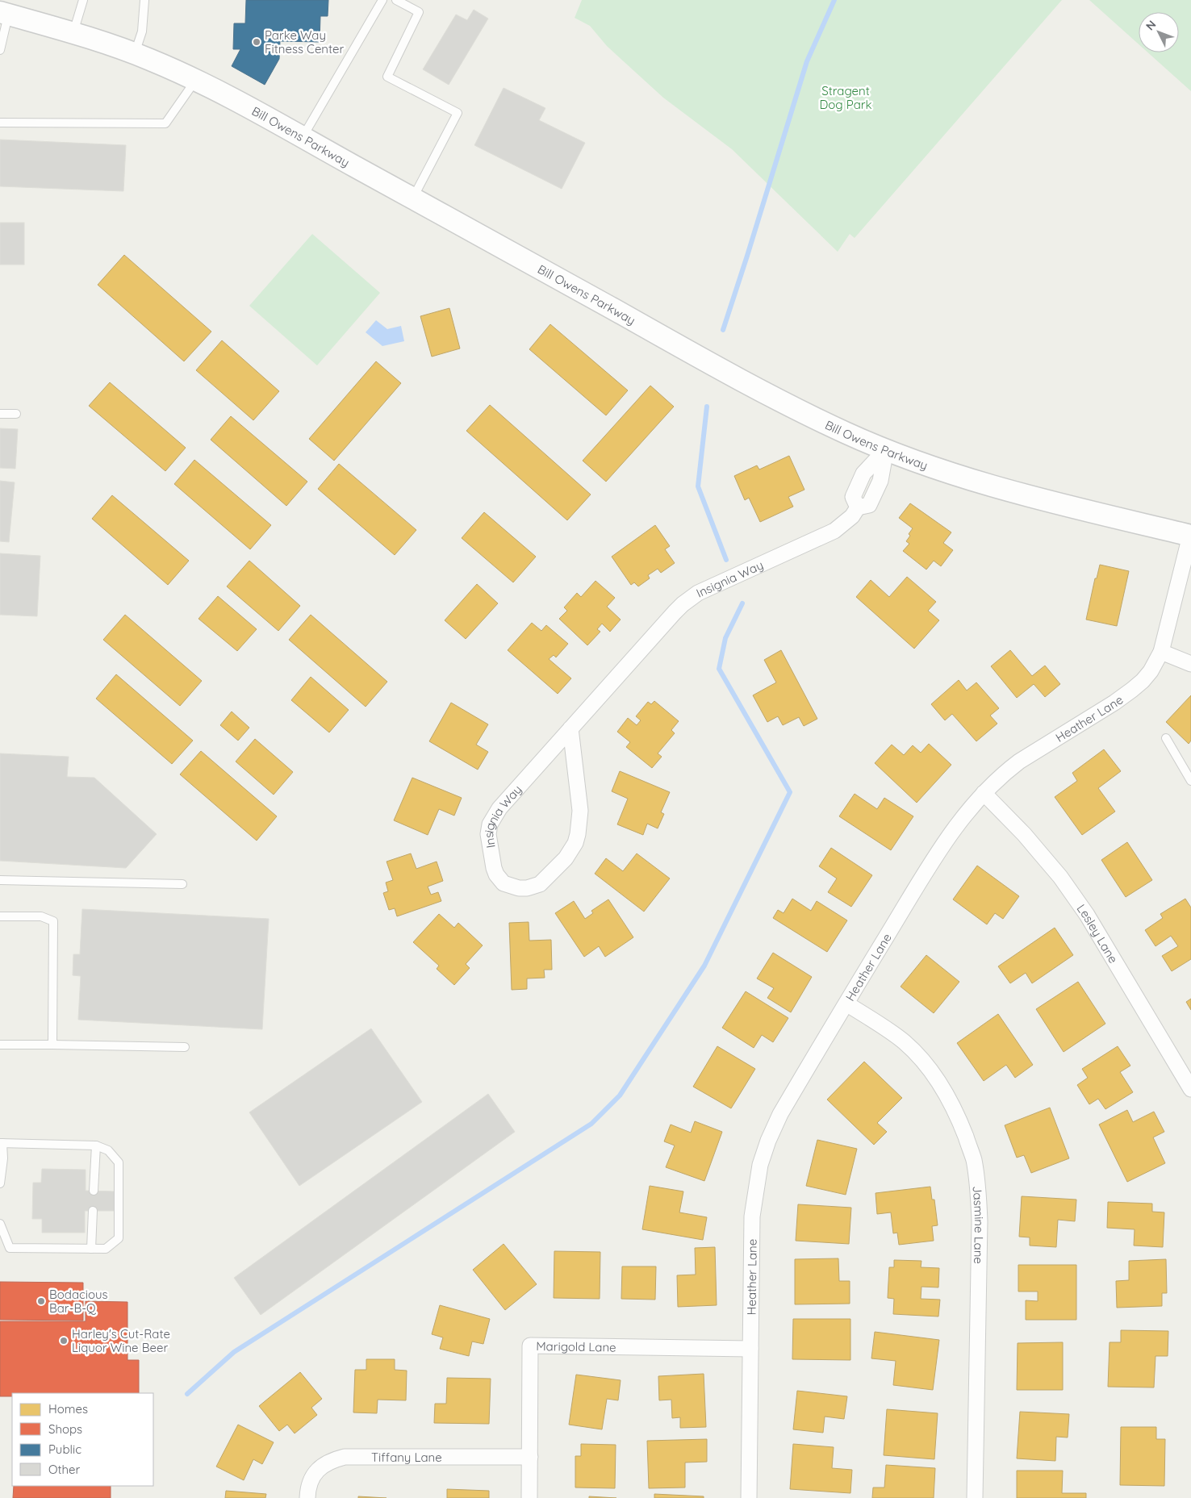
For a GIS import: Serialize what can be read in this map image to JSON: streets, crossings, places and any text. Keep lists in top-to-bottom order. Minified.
{"streets":{"main road":["Bill Owens Parkway"],"street":["Insignia Way","Heather Lane","Lesley Lane","Jasmine Lane","Marigold Lane","Tiffany Lane"]},"crossings":[["Bill Owens Parkway","Insignia Way"],["Bill Owens Parkway","Heather Lane"],["Heather Lane","Lesley Lane"],["Heather Lane","Jasmine Lane"],["Heather Lane","Marigold Lane"],["Marigold Lane","Tiffany Lane"]],"parks":["Stragent Dog Park"],"places":["Parke Way Fitness Center","Bodacious Bar-B-Q","Harley's Cut-Rate Liquor Wine Beer"],"legend":["Homes","Shops","Public","Other"],"north":"top left"}
